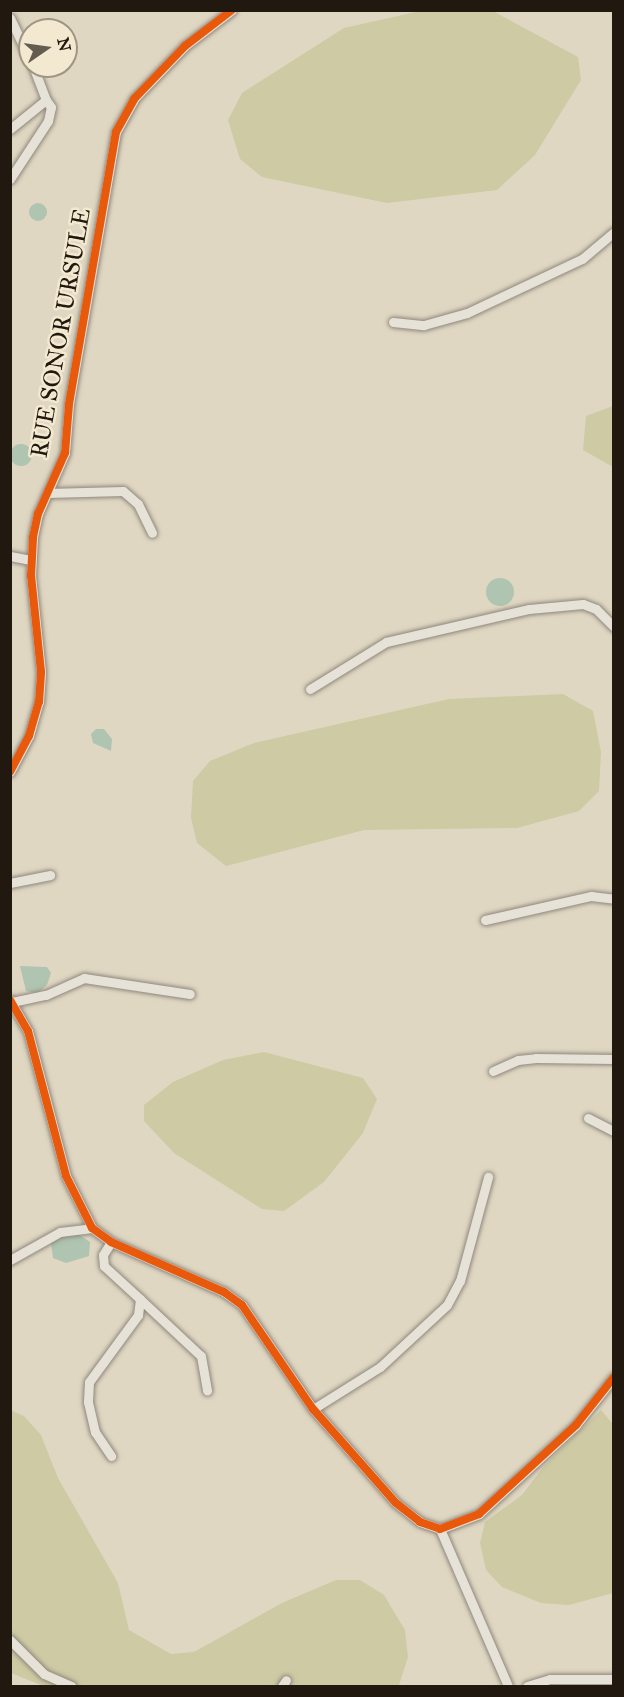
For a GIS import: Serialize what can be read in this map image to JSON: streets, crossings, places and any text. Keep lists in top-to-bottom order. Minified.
{"streets":{"street":["RUE SONOR URSULE"]},"north":"right"}
